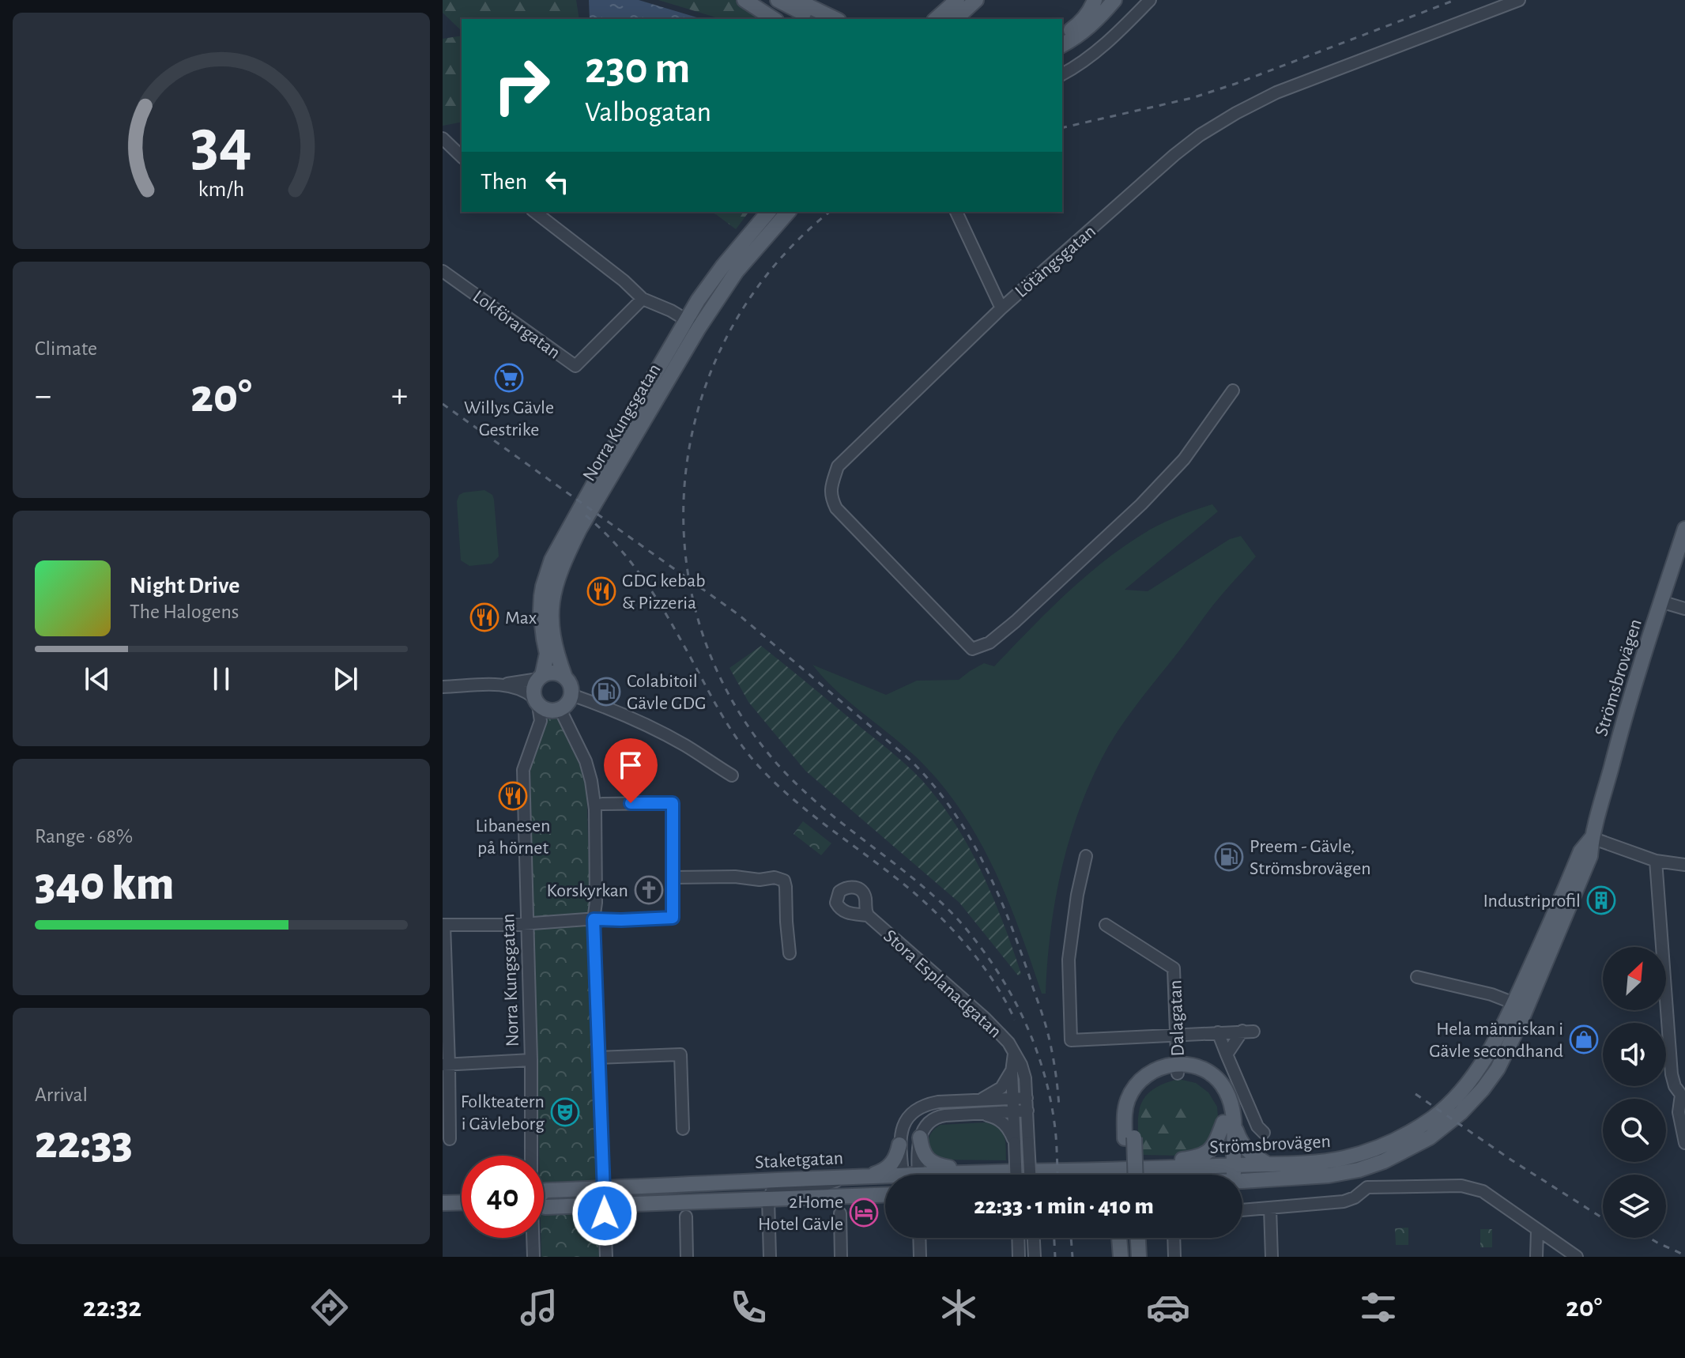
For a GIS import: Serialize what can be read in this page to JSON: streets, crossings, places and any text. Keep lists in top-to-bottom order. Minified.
{"streets":{"main road":["Norra Kungsgatan","Strömsbrovägen","Staketgatan"],"street":["Lötängsgatan","Lokförargatan","Stora Esplanadgatan","Dalagatan"]},"crossings":[["Strömsbrovägen","Staketgatan"]],"places":{"supermarket":["Willys Gävle Gestrike"],"restaurant":["GDG kebab & Pizzeria","Max","Libanesen på hörnet"],"fuel station":["Colabitoil Gävle GDG","Preem - Gävle, Strömsbrovägen"],"church":["Korskyrkan"],"building":["Industriprofil"],"shop":["Hela människan i Gävle secondhand"],"theatre":["Folkteatern i Gävleborg"],"hotel":["2Home Hotel Gävle"]},"north":"top right","page":{"turn":["230 m","Valbogatan"],"then":"Then","tile":["Climate",["Range · 68%","340 km"],["Arrival","22:33"]],"heat":["−","20°","+"],"song":["Night Drive","The Halogens"],"limit":"40","trip":"22:33 · 1 min · 410 m","tabs":["22:32","20°"],"gauge":["34","km/h"]}}
